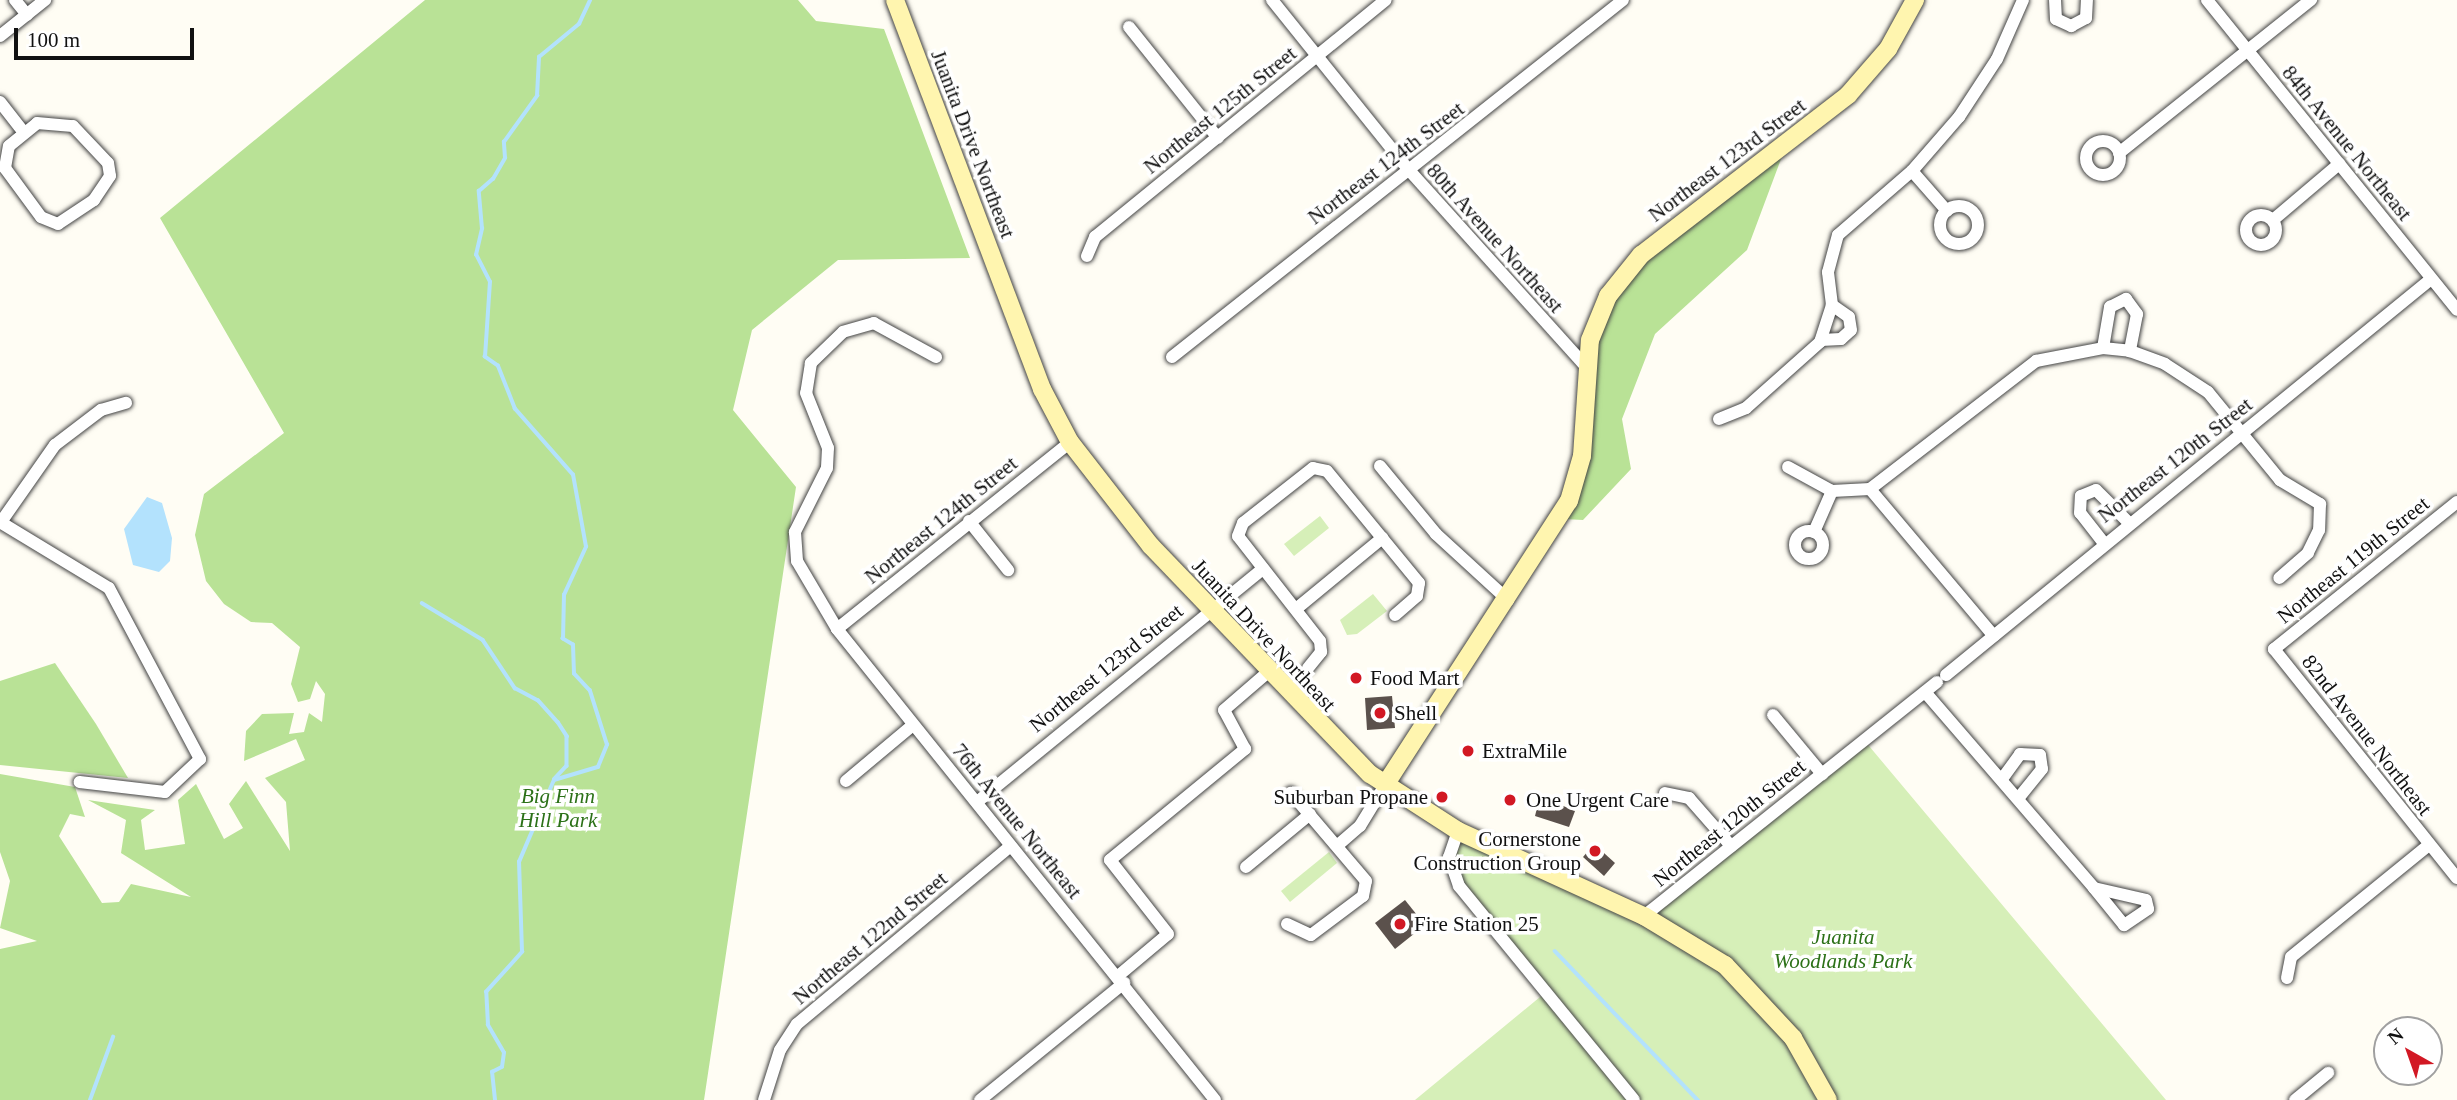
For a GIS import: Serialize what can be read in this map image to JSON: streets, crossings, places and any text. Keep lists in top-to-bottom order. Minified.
{"streets":{"main road":["Juanita Drive Northeast","Northeast 123rd Street"],"street":["Northeast 125th Street","84th Avenue Northeast","Northeast 124th Street","80th Avenue Northeast","Northeast 120th Street","Northeast 119th Street","82nd Avenue Northeast","76th Avenue Northeast","Northeast 122nd Street"]},"crossings":[["Northeast 125th Street","80th Avenue Northeast"],["84th Avenue Northeast","Northeast 120th Street"],["Juanita Drive Northeast","Northeast 123rd Street"],["Juanita Drive Northeast","Northeast 124th Street"],["Juanita Drive Northeast","Northeast 120th Street"],["Northeast 123rd Street","80th Avenue Northeast"],["Northeast 123rd Street","76th Avenue Northeast"],["Northeast 124th Street","80th Avenue Northeast"],["Northeast 124th Street","76th Avenue Northeast"],["Northeast 119th Street","82nd Avenue Northeast"],["76th Avenue Northeast","Northeast 122nd Street"]],"parks":["Big Finn Hill Park","Juanita Woodlands Park"],"places":["Food Mart","Shell","ExtraMile","Suburban Propane","One Urgent Care","Cornerstone Construction Group","Fire Station 25"],"scale_bar":"100 m","north":"top left"}
